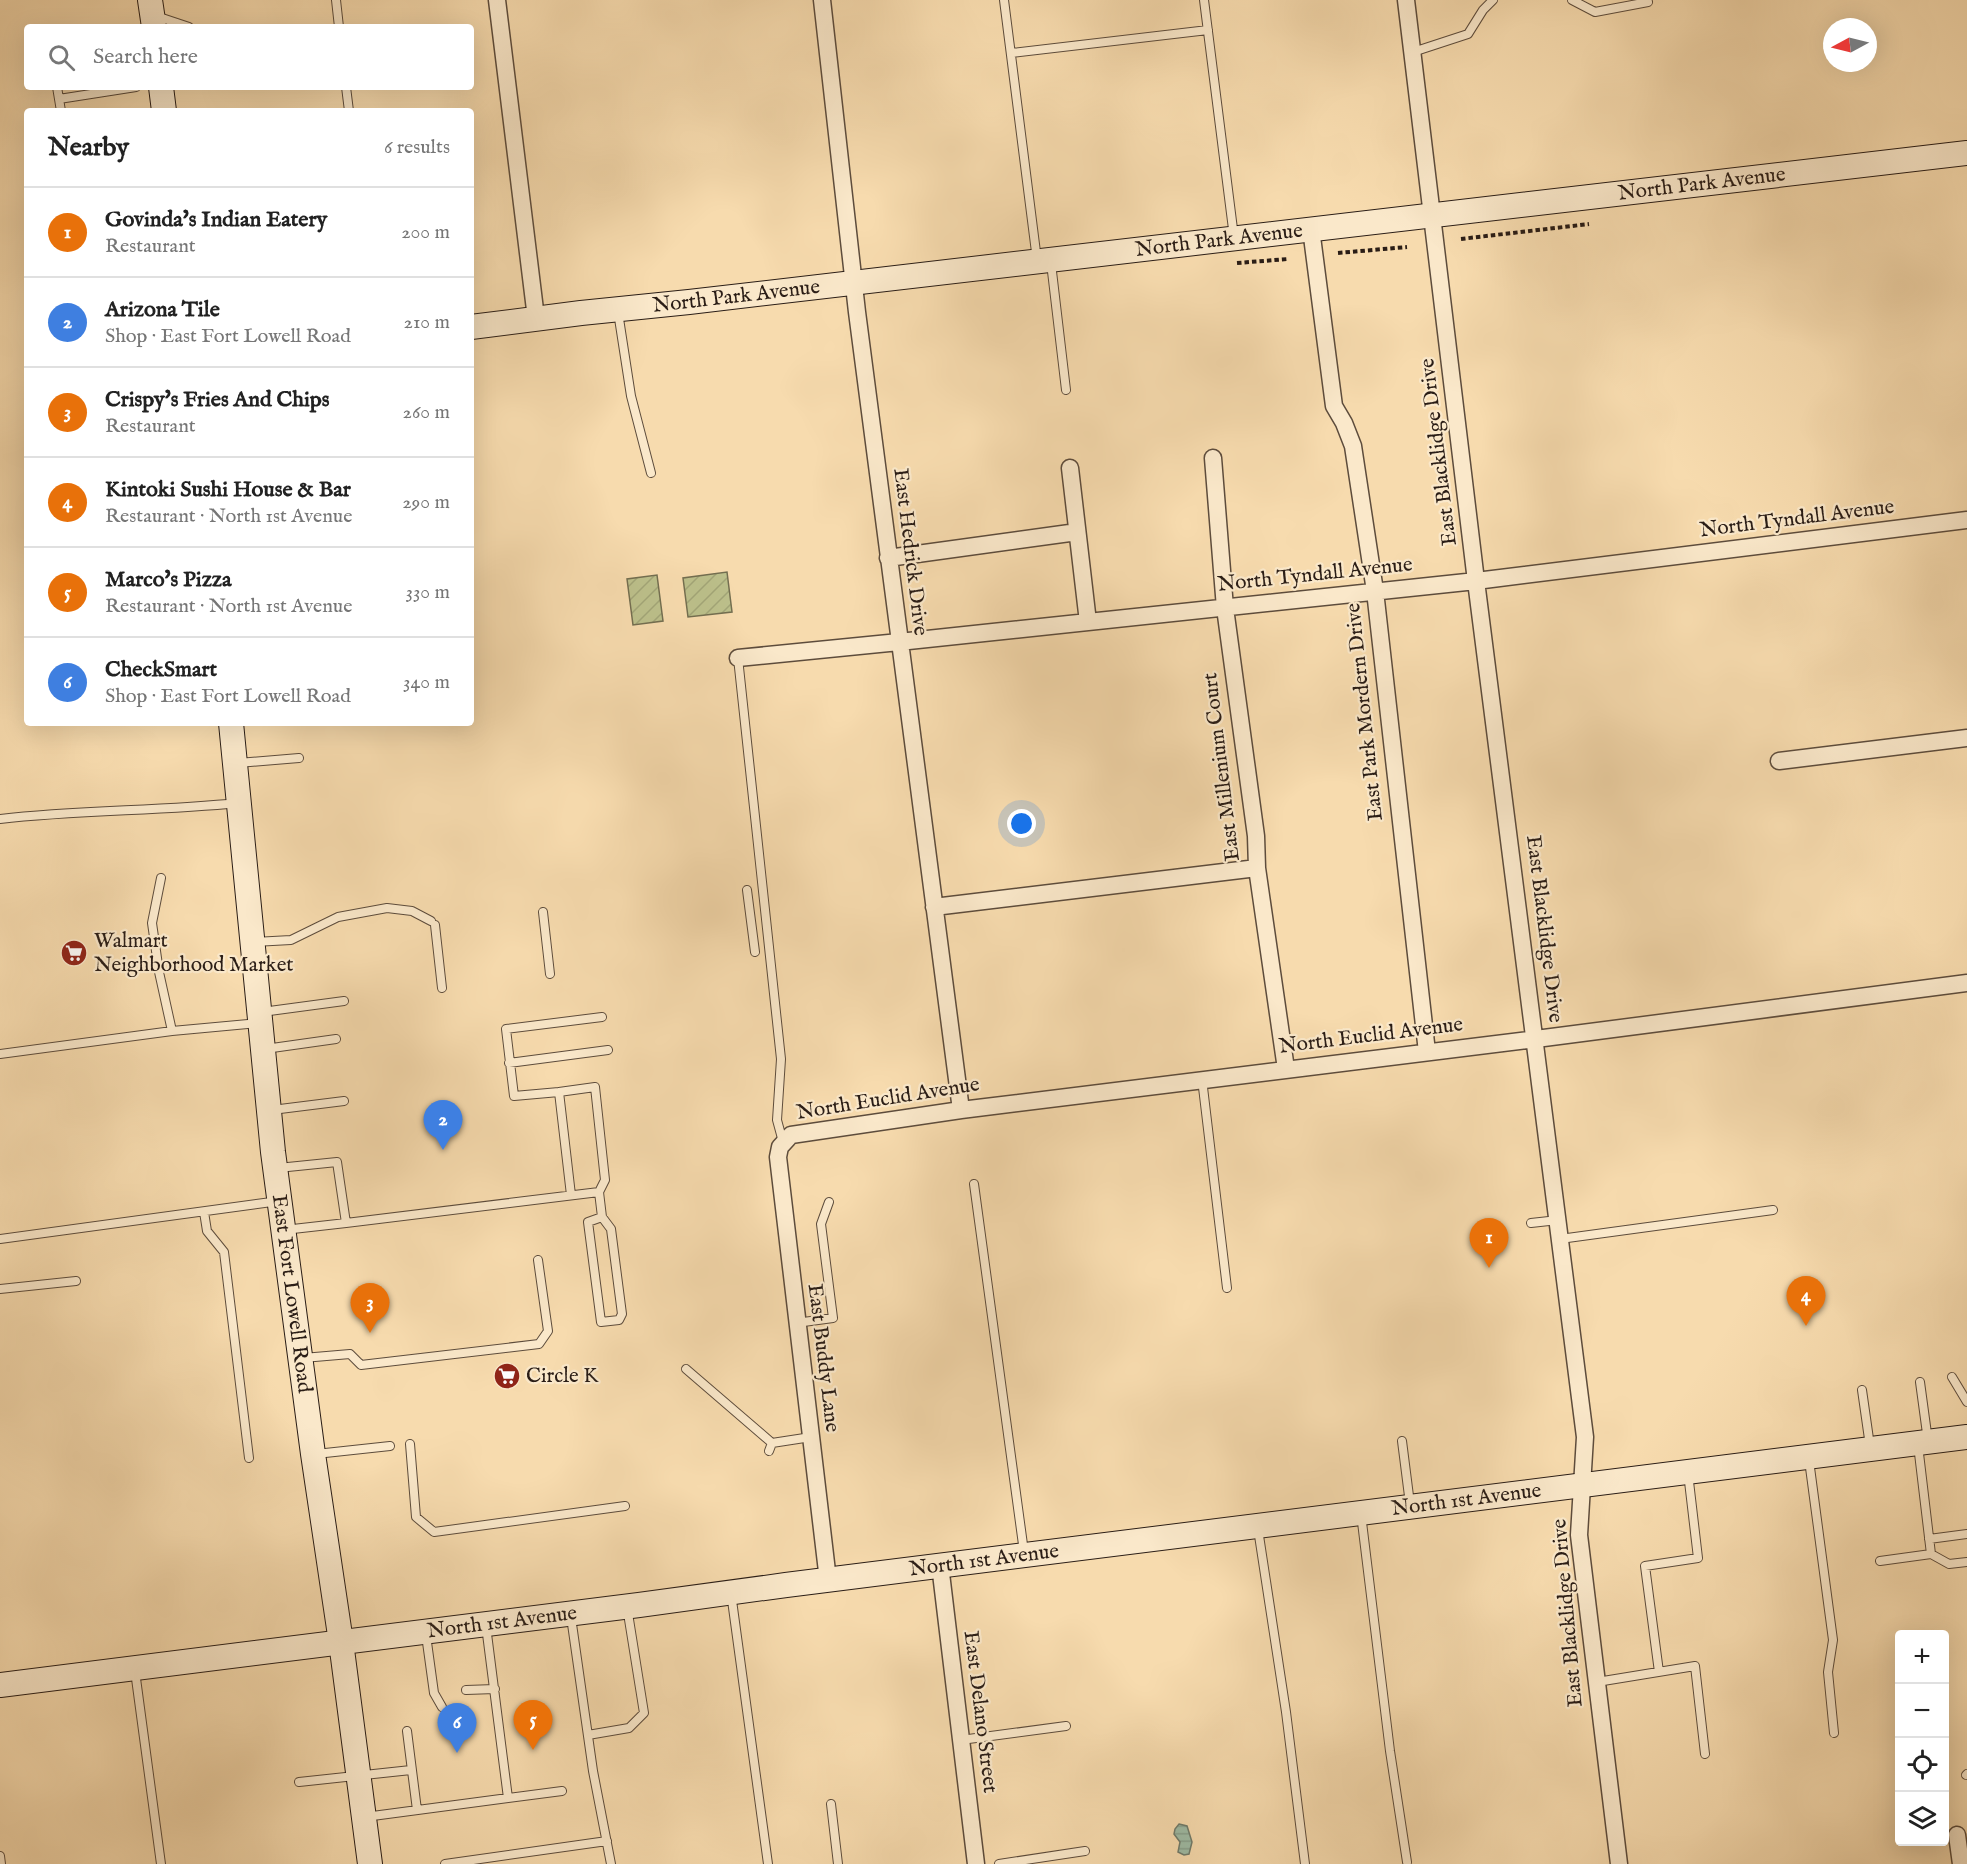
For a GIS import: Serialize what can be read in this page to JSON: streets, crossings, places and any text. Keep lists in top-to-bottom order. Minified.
{"streets":{"main road":["North Park Avenue","East Fort Lowell Road","North 1st Avenue"],"street":["East Blacklidge Drive","North Tyndall Avenue","East Hedrick Drive","East Park Mordern Drive","East Millenium Court","North Euclid Avenue","East Buddy Lane","East Delano Street"]},"crossings":[["North Park Avenue","East Blacklidge Drive"],["North Park Avenue","East Hedrick Drive"],["North Park Avenue","East Park Mordern Drive"],["East Blacklidge Drive","North Tyndall Avenue"],["East Blacklidge Drive","North Euclid Avenue"],["East Blacklidge Drive","North 1st Avenue"],["North Tyndall Avenue","East Hedrick Drive"],["North Tyndall Avenue","East Park Mordern Drive"],["North Tyndall Avenue","East Millenium Court"],["East Hedrick Drive","North Euclid Avenue"],["East Park Mordern Drive","North Euclid Avenue"],["East Millenium Court","North Euclid Avenue"],["North Euclid Avenue","East Buddy Lane"],["East Fort Lowell Road","North 1st Avenue"],["East Buddy Lane","North 1st Avenue"],["North 1st Avenue","East Delano Street"]],"places":{"supermarket":["Walmart Neighborhood Market","Circle K"]},"north":"left","page":{"search":"Search here","heading":["Nearby","6 results"],"list":[{"mark":"1","name":"Govinda's Indian Eatery","note":"Restaurant","value":"200 m"},{"mark":"2","name":"Arizona Tile","note":"Shop · East Fort Lowell Road","value":"210 m"},{"mark":"3","name":"Crispy's Fries And Chips","note":"Restaurant","value":"260 m"},{"mark":"4","name":"Kintoki Sushi House & Bar","note":"Restaurant · North 1st Avenue","value":"290 m"},{"mark":"5","name":"Marco's Pizza","note":"Restaurant · North 1st Avenue","value":"330 m"},{"mark":"6","name":"CheckSmart","note":"Shop · East Fort Lowell Road","value":"340 m"}],"pins":["2","1","4","3","5","6"],"map_buttons":["+","−"]}}
